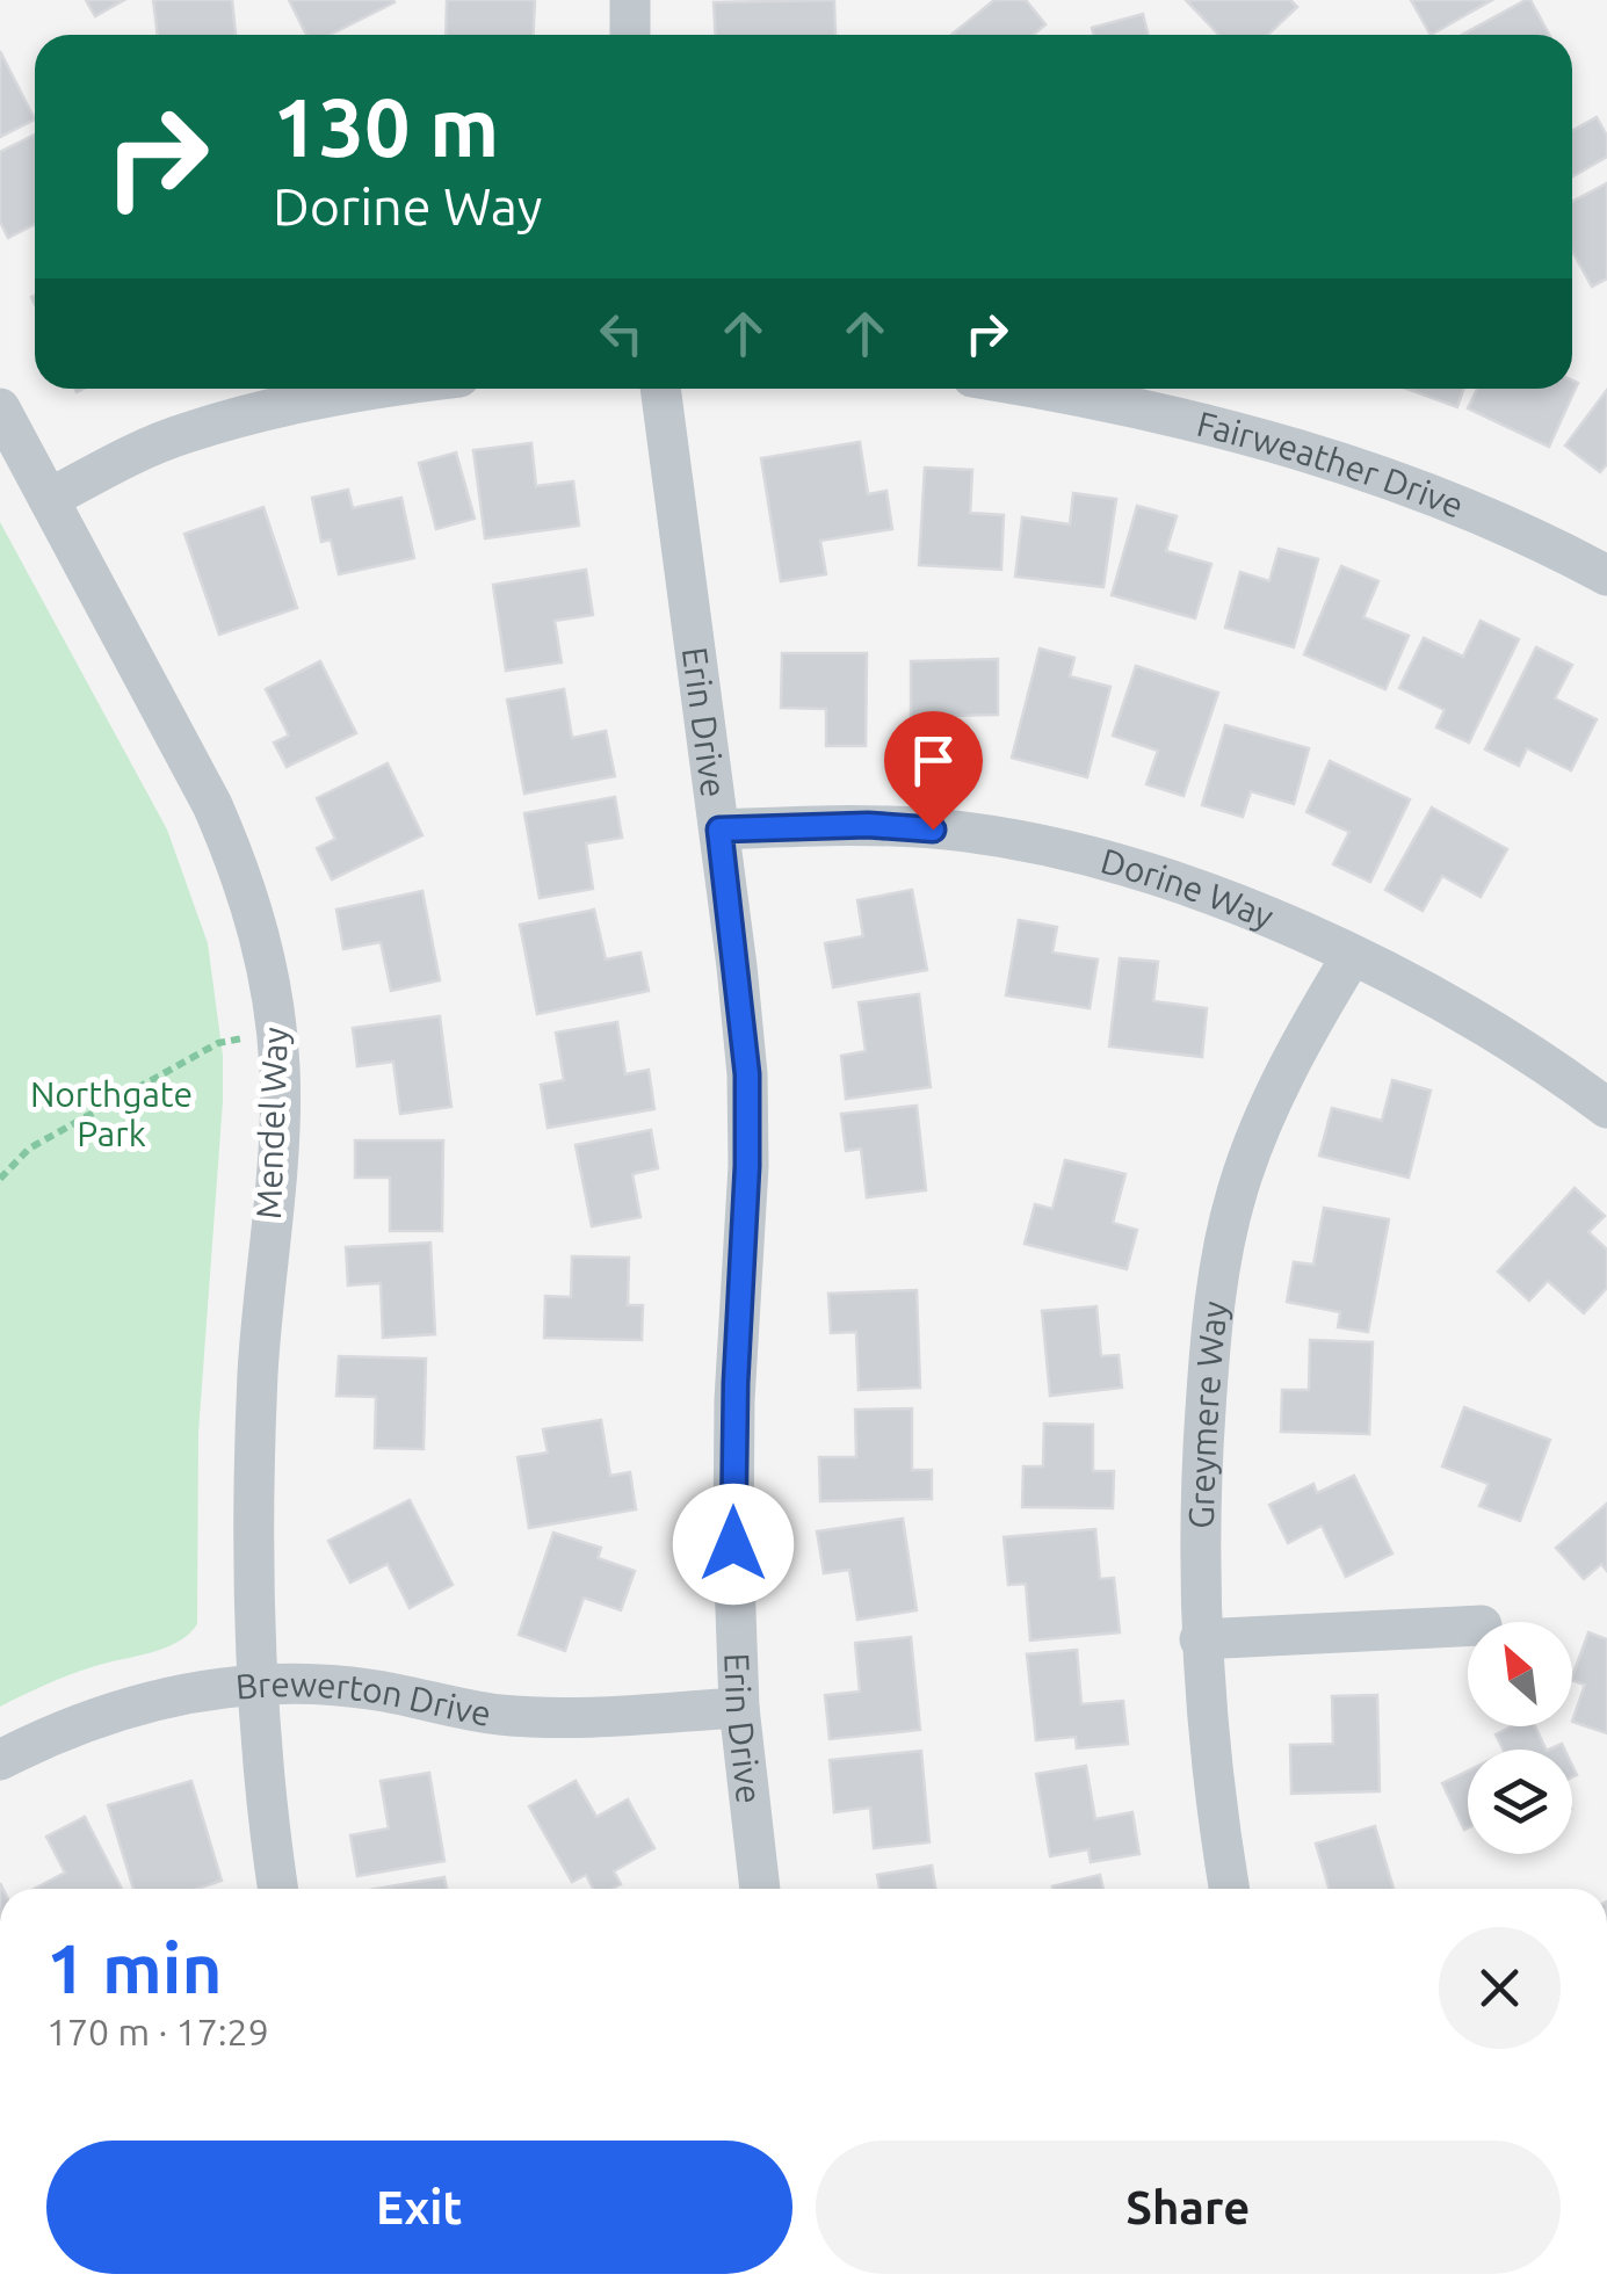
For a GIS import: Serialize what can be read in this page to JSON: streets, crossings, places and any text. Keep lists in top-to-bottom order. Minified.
{"streets":{"street":["Fairweather Drive","Erin Drive","Dorine Way","Mendel Way","Greymere Way","Brewerton Drive"]},"crossings":[["Erin Drive","Dorine Way"],["Erin Drive","Brewerton Drive"],["Dorine Way","Greymere Way"],["Mendel Way","Brewerton Drive"]],"parks":["Northgate Park"],"north":"top left","page":{"turn":["130 m","Dorine Way"],"heading":["1 min","170 m · 17:29"],"buttons":["Exit","Share"]}}
